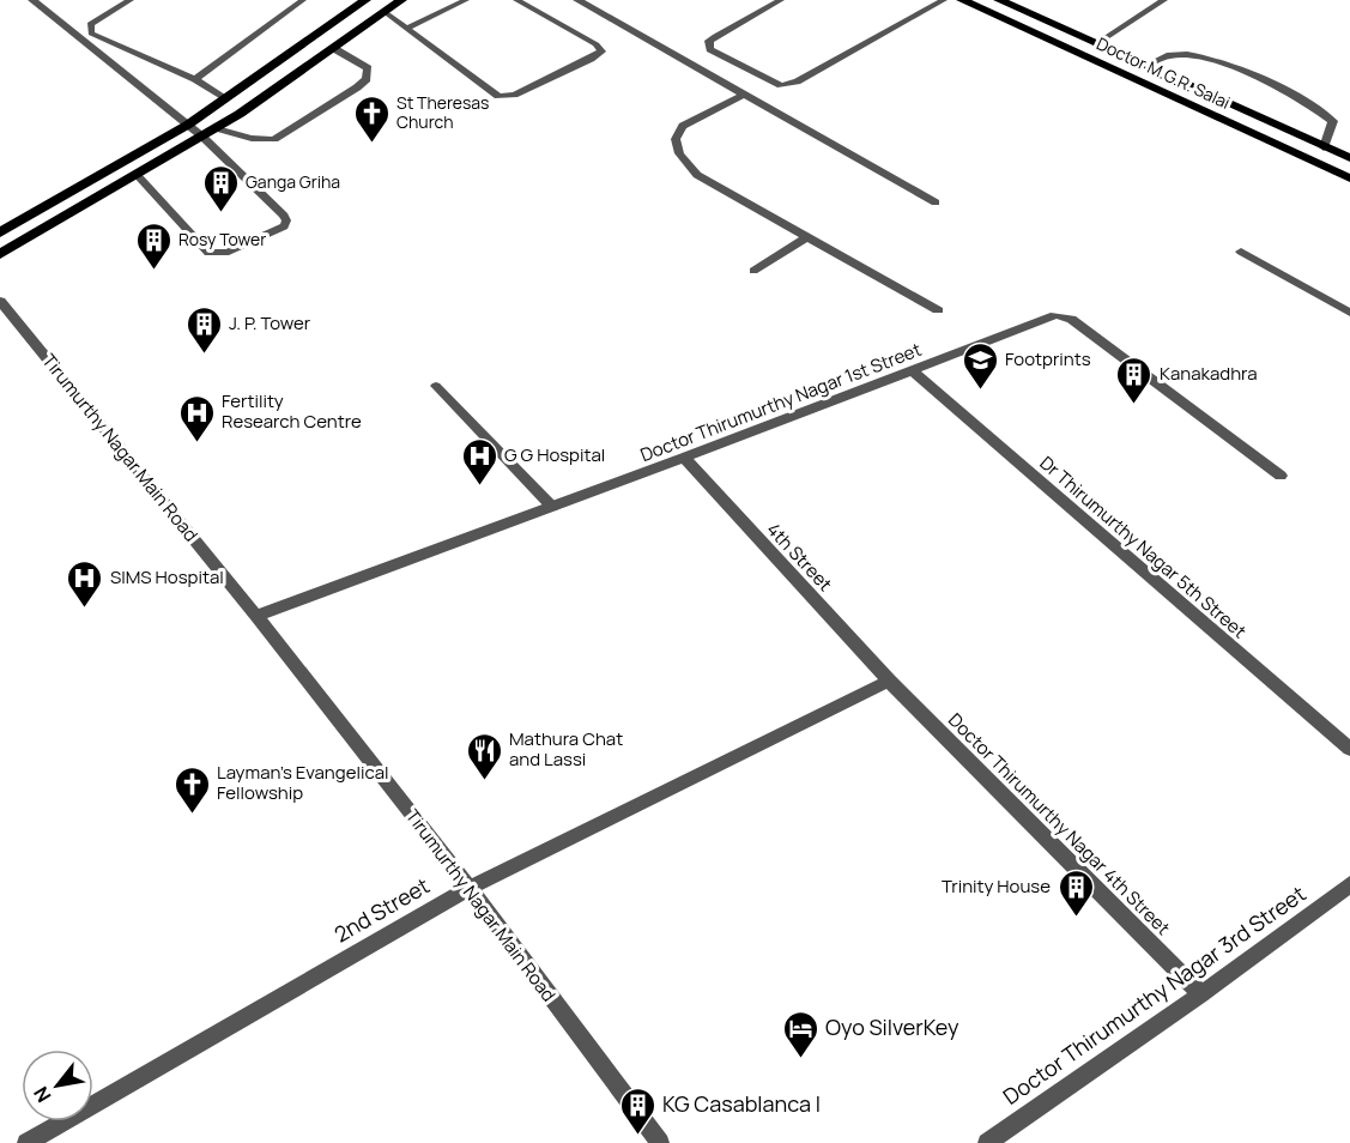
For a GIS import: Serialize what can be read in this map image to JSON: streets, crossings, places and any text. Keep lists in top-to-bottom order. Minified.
{"streets":{"main road":["Doctor M.G.R. Salai"],"street":["Doctor Thirumurthy Nagar 1st Street","Tirumurthy Nagar Main Road","Dr Thirumurthy Nagar 5th Street","4th Street","Doctor Thirumurthy Nagar 4th Street","2nd Street","Doctor Thirumurthy Nagar 3rd Street"]},"crossings":[["Doctor Thirumurthy Nagar 1st Street","Tirumurthy Nagar Main Road"],["Doctor Thirumurthy Nagar 1st Street","Dr Thirumurthy Nagar 5th Street"],["Doctor Thirumurthy Nagar 1st Street","4th Street"],["Tirumurthy Nagar Main Road","2nd Street"],["4th Street","Doctor Thirumurthy Nagar 4th Street"],["4th Street","2nd Street"],["Doctor Thirumurthy Nagar 4th Street","2nd Street"],["Doctor Thirumurthy Nagar 4th Street","Doctor Thirumurthy Nagar 3rd Street"]],"places":{"church":["St Theresas Church","Layman's Evangelical Fellowship"],"building":["Ganga Griha","Rosy Tower","J. P. Tower","Kanakadhra","Trinity House","KG Casablanca I"],"school or university":["Footprints"],"hospital":["Fertility Research Centre","G G Hospital","SIMS Hospital"],"restaurant":["Mathura Chat and Lassi"],"hotel":["Oyo SilverKey"]},"north":"bottom left"}
